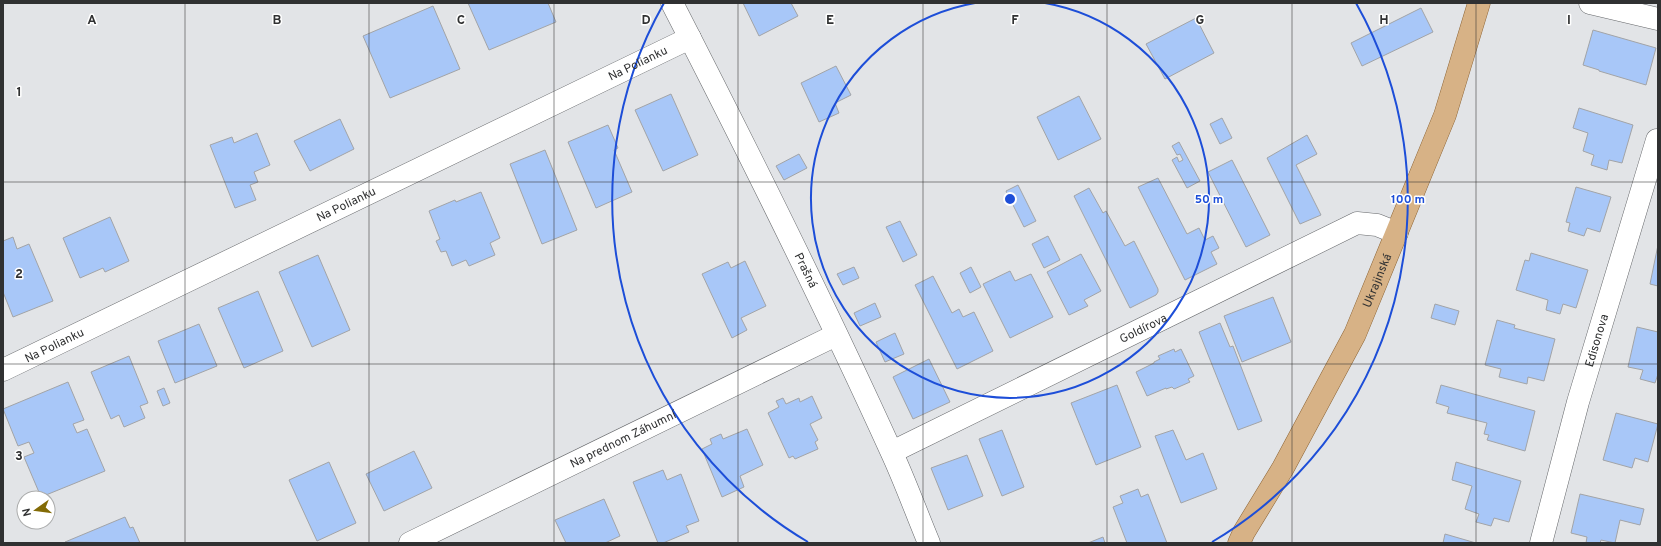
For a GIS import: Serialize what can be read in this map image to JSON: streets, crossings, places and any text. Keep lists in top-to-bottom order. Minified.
{"streets":{"main road":["Ukrajinská"],"street":["Na Polianku","Prašná","Goldírova","Edisonova","Na prednom Záhumní"]},"crossings":[["Na Polianku","Prašná"],["Prašná","Goldírova"],["Prašná","Na prednom Záhumní"],["Ukrajinská","Goldírova"]],"north":"left","grid":{"columns":["A","B","C","D","E","F","G","H","I"],"rows":["1","2","3"]},"rings":["50 m","100 m"]}
